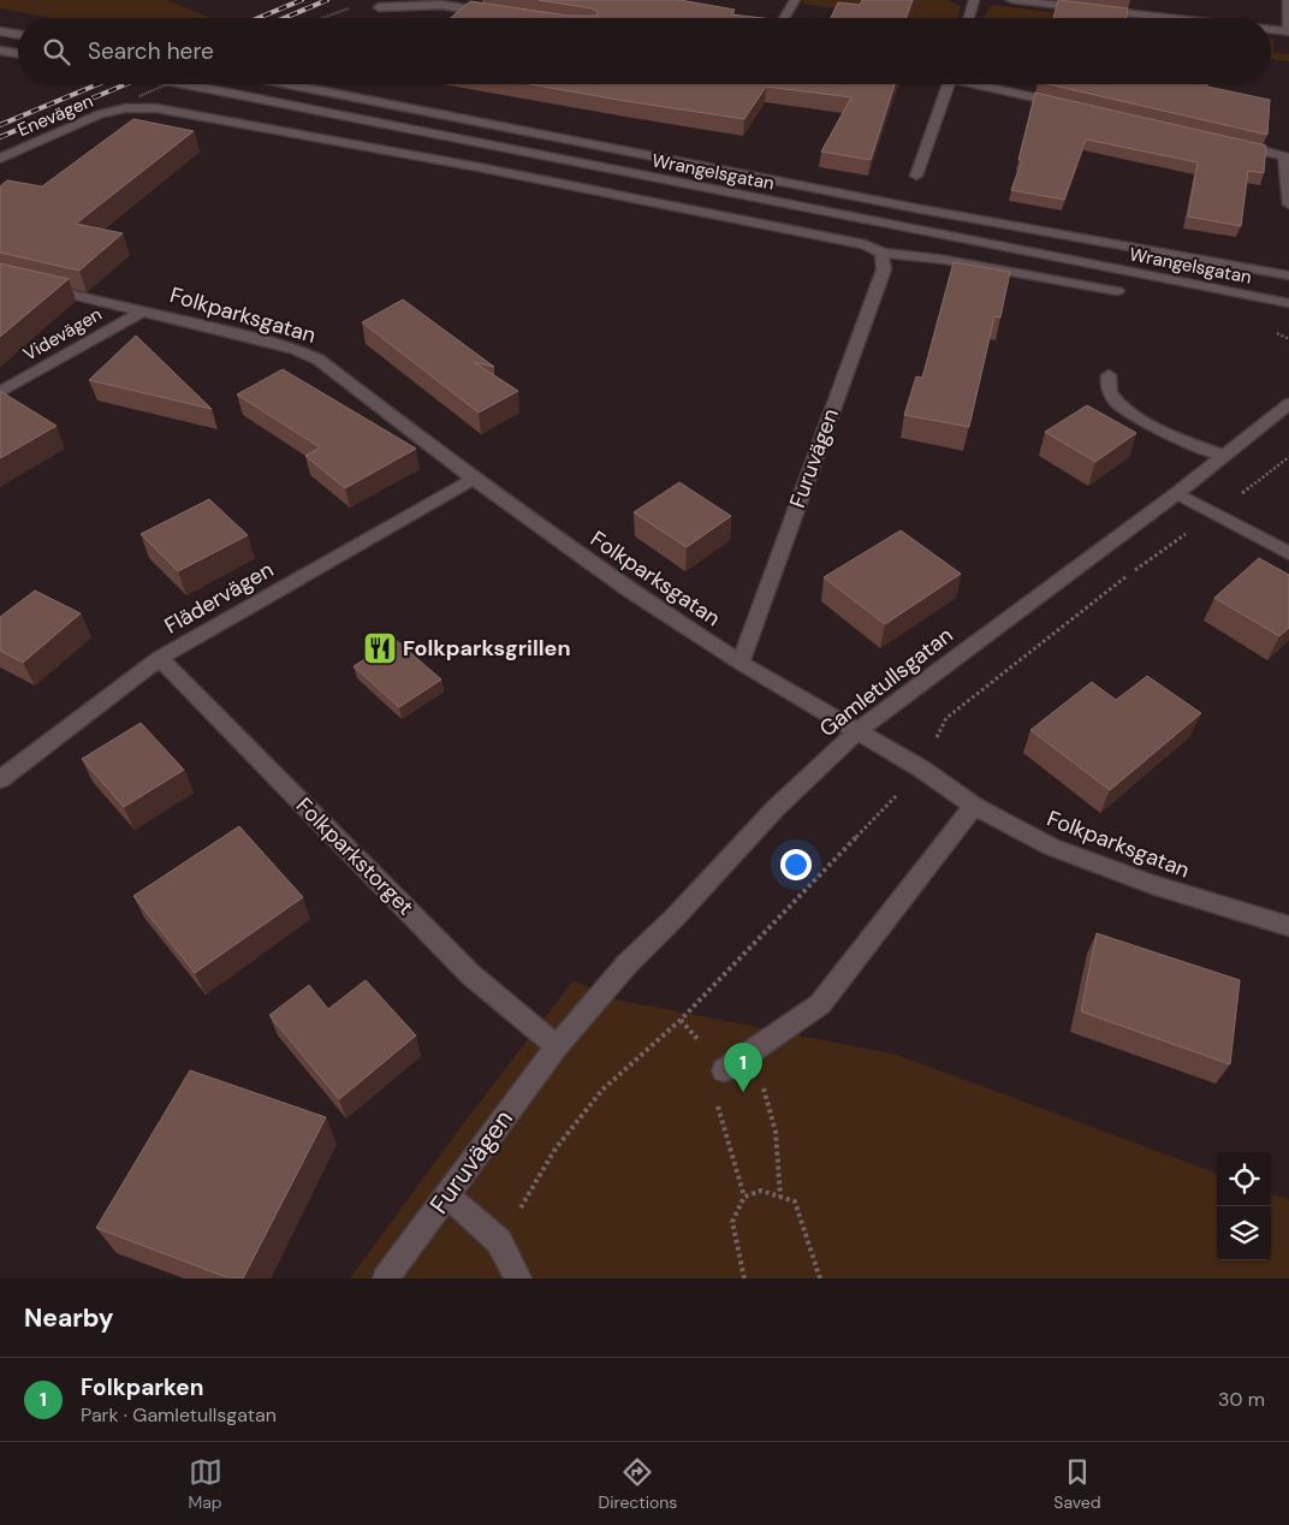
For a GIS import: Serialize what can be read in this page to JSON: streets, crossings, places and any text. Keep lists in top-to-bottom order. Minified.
{"streets":{"street":["Enevägen","Wrangelsgatan","Folkparksgatan","Videvägen","Furuvägen","Flädervägen","Gamletullsgatan","Folkparkstorget"]},"crossings":[["Enevägen","Wrangelsgatan"],["Wrangelsgatan","Furuvägen"],["Folkparksgatan","Videvägen"],["Folkparksgatan","Furuvägen"],["Folkparksgatan","Flädervägen"],["Folkparksgatan","Gamletullsgatan"],["Furuvägen","Gamletullsgatan"],["Furuvägen","Folkparkstorget"],["Flädervägen","Folkparkstorget"],["Gamletullsgatan","Folkparkstorget"]],"places":{"restaurant":["Folkparksgrillen"]},"page":{"search":"Search here","pins":"1","heading":"Nearby","list":[{"mark":"1","name":"Folkparken","note":"Park · Gamletullsgatan","value":"30 m"}],"nav":["Map","Directions","Saved"]}}
